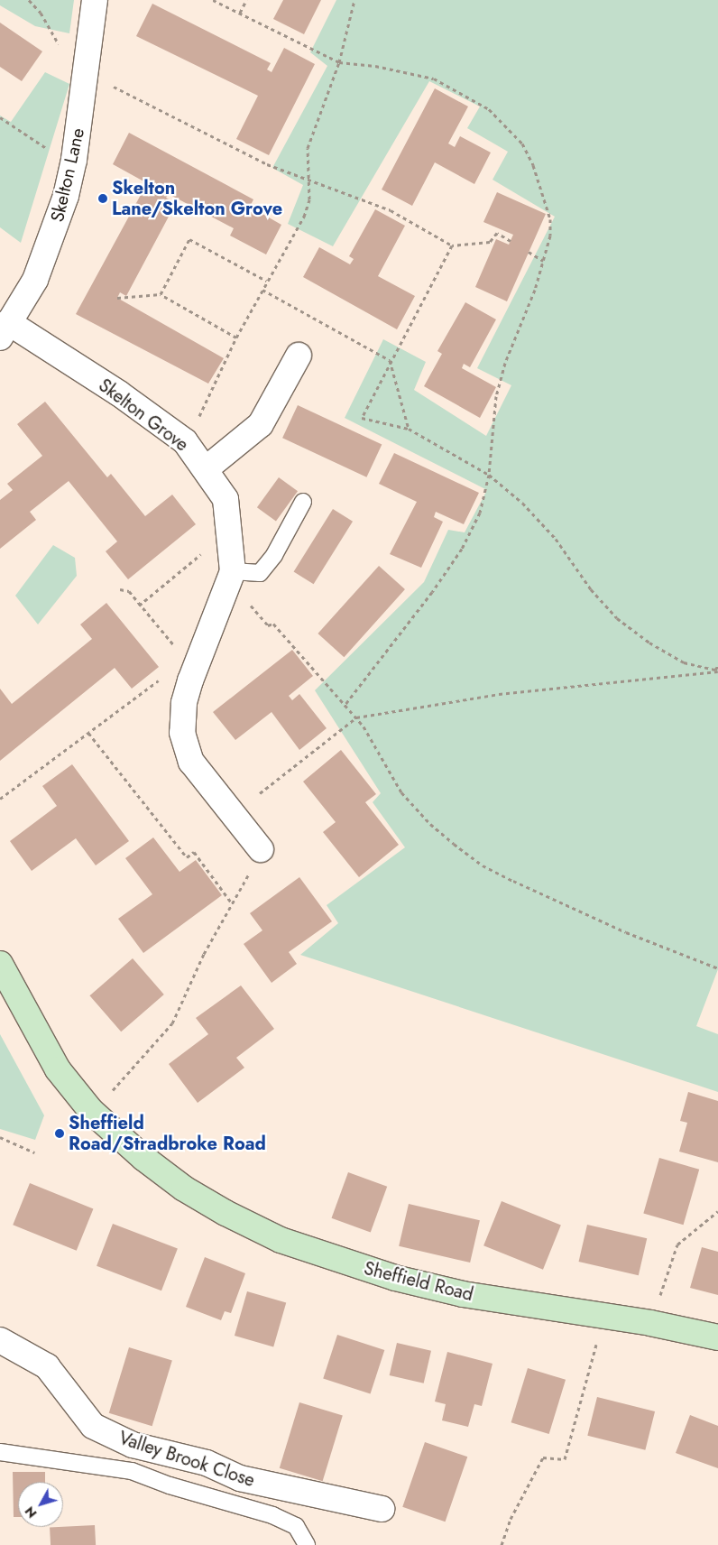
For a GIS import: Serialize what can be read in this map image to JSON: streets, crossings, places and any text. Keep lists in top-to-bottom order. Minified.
{"streets":{"main road":["Sheffield Road"],"street":["Skelton Lane","Skelton Grove","Valley Brook Close"]},"crossings":[["Skelton Lane","Skelton Grove"]],"places":["Skelton Lane/Skelton Grove","Sheffield Road/Stradbroke Road"],"north":"bottom left"}
